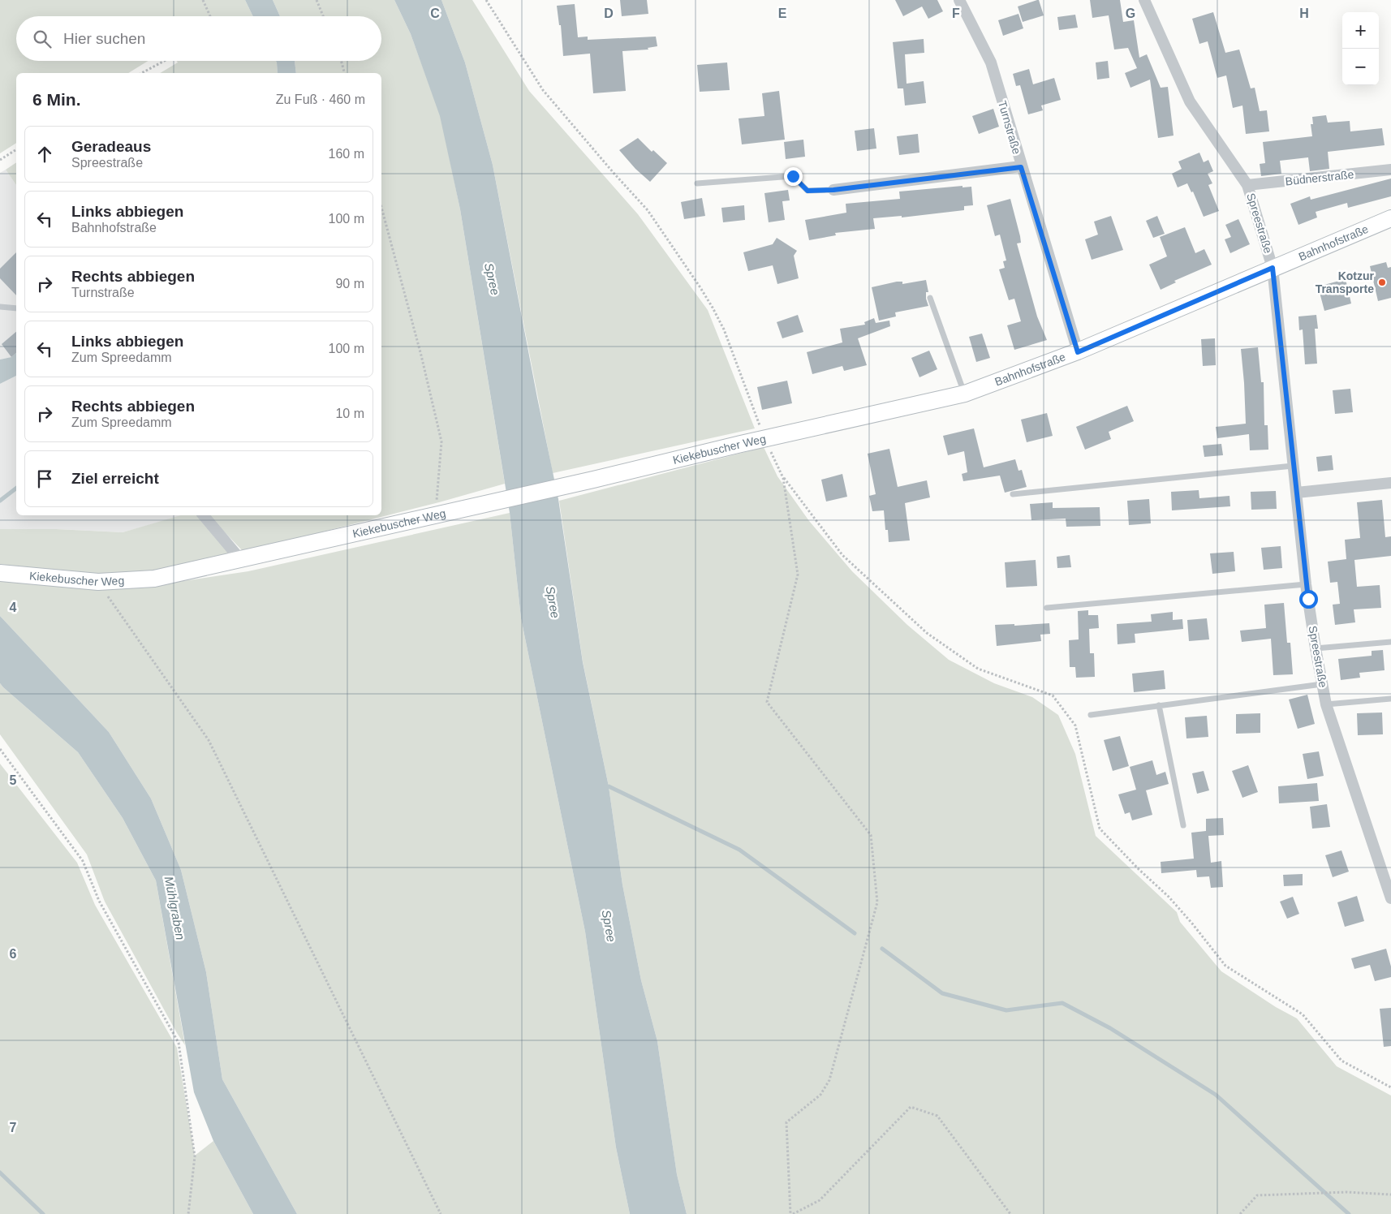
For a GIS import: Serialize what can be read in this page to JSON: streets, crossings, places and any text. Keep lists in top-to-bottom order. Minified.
{"streets":{"main road":["Bahnhofstraße","Kiekebuscher Weg"],"street":["Turnstraße","Büdnerstraße","Spreestraße"]},"crossings":[["Turnstraße","Bahnhofstraße"],["Büdnerstraße","Spreestraße"],["Spreestraße","Bahnhofstraße"],["Bahnhofstraße","Kiekebuscher Weg"]],"water":["Spree","Mühlgraben"],"places":["Kotzur Transporte"],"page":{"map_buttons":["+","−"],"search":"Hier suchen","heading":["6 Min.","Zu Fuß · 460 m"],"list":[["Geradeaus","Spreestraße","160 m"],["Links abbiegen","Bahnhofstraße","100 m"],["Rechts abbiegen","Turnstraße","90 m"],["Links abbiegen","Zum Spreedamm","100 m"],["Rechts abbiegen","Zum Spreedamm","10 m"],"Ziel erreicht"]},"grid":{"columns":["C","D","E","F","G","H"],"rows":["4","5","6","7"]}}
